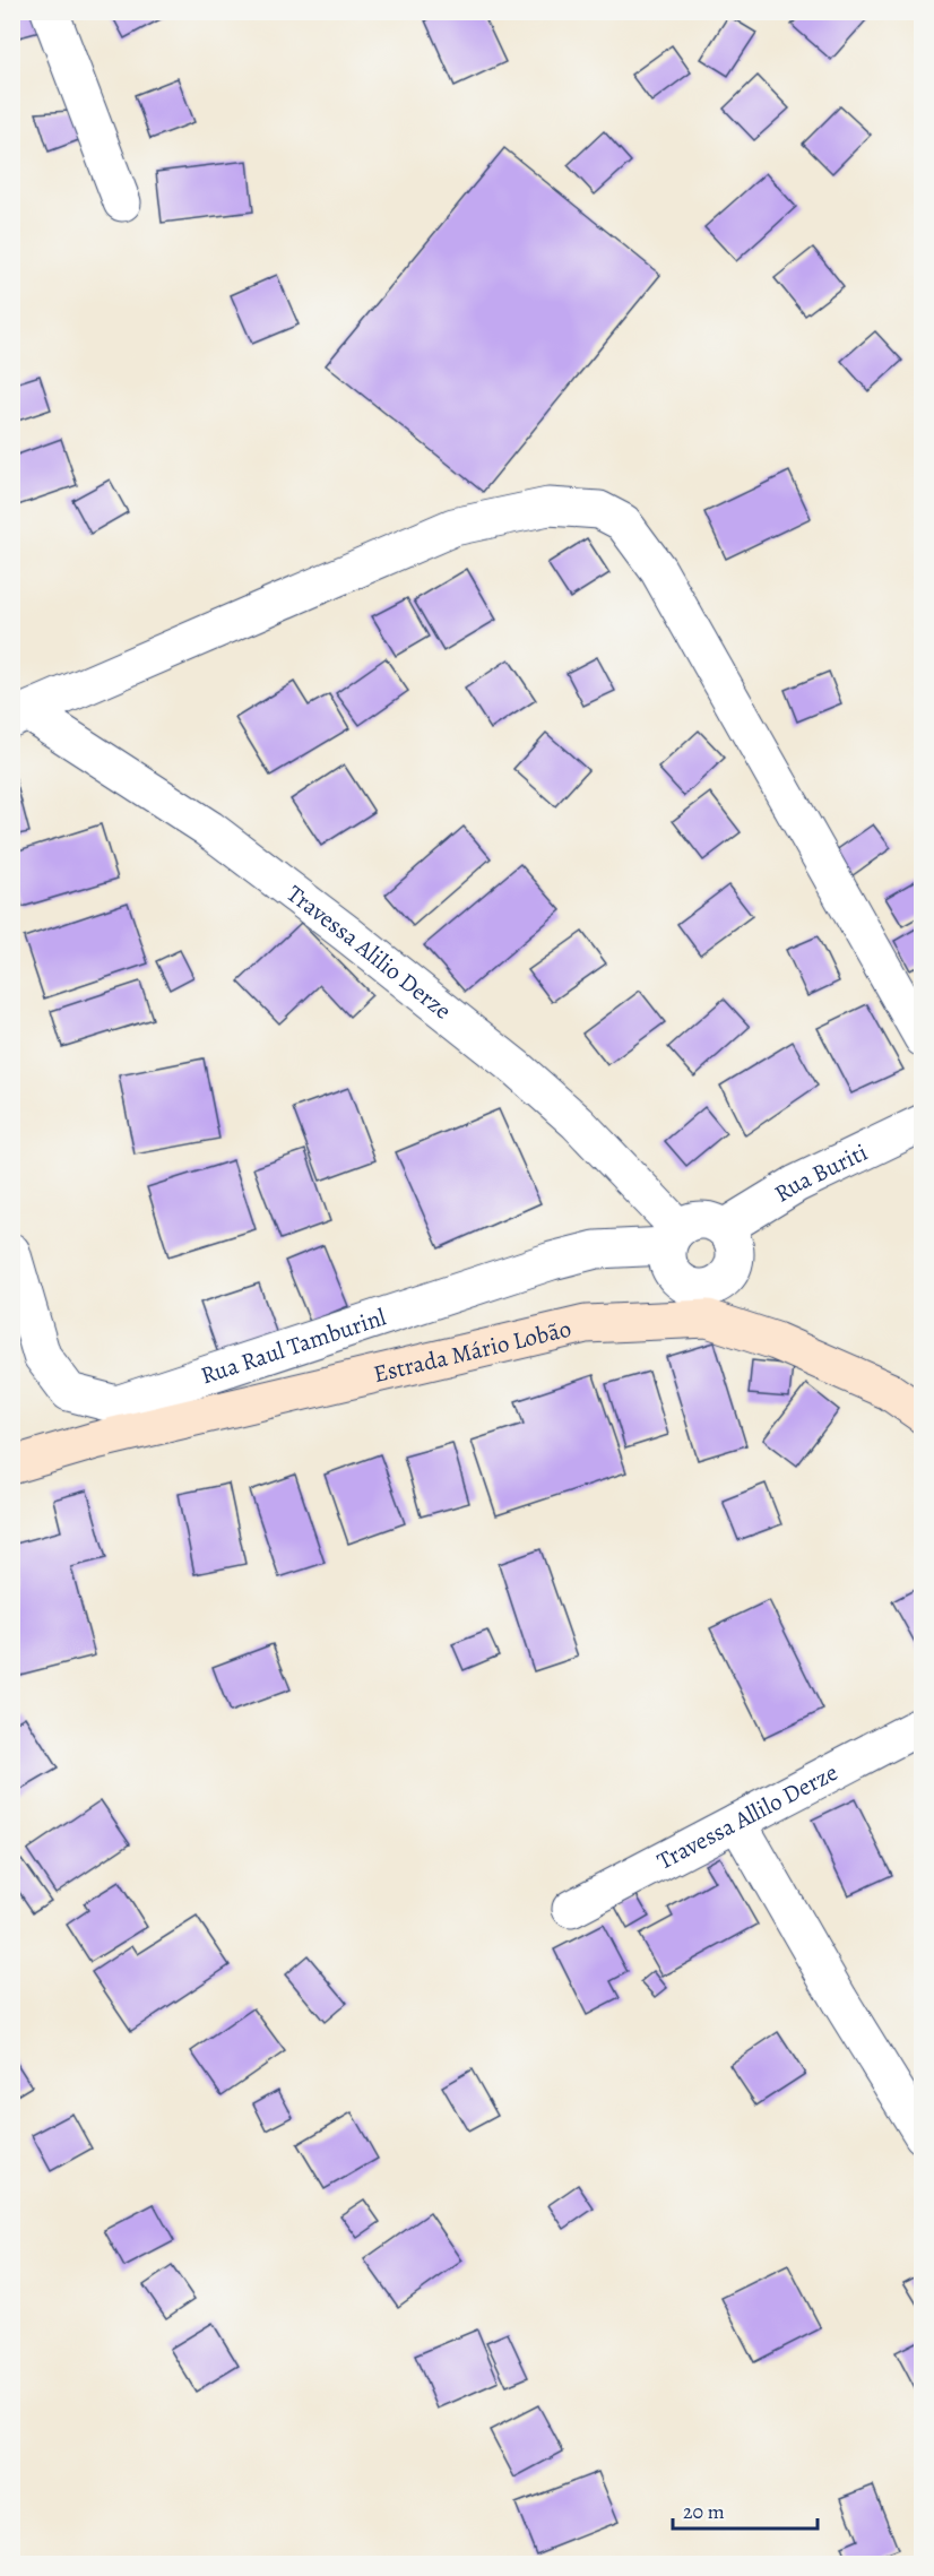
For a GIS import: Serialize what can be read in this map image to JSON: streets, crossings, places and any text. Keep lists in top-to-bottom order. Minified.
{"streets":{"street":["Travessa Alilio Derze","Rua Buriti","Rua Raul Tamburinl","Estrada Mário Lobão","Travessa Allilo Derze"]},"crossings":[["Travessa Alilio Derze","Rua Buriti"],["Travessa Alilio Derze","Rua Raul Tamburinl"],["Travessa Alilio Derze","Estrada Mário Lobão"],["Rua Buriti","Rua Raul Tamburinl"],["Rua Buriti","Estrada Mário Lobão"],["Rua Raul Tamburinl","Estrada Mário Lobão"]],"scale_bar":"20 m"}
